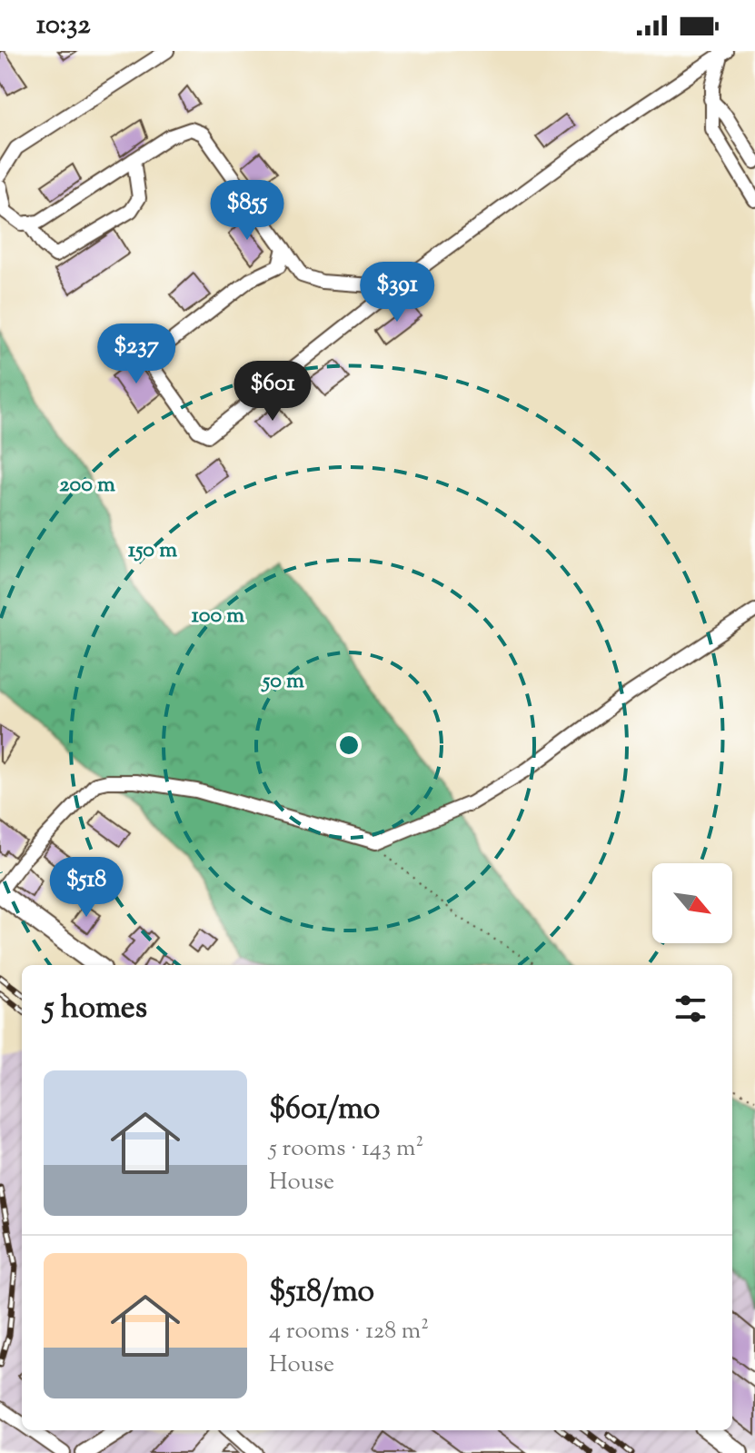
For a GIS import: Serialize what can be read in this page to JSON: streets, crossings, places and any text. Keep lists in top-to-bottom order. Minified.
{"north":"bottom right","page":{"status":"10:32","price":["$855","$391","$237","$601","$518"],"heading":"5 homes","list":[{"name":"$601/mo","note":"5 rooms · 143 m² · House"},{"name":"$518/mo","note":"4 rooms · 128 m² · House"}]},"rings":["200 m","150 m","100 m","50 m"]}
